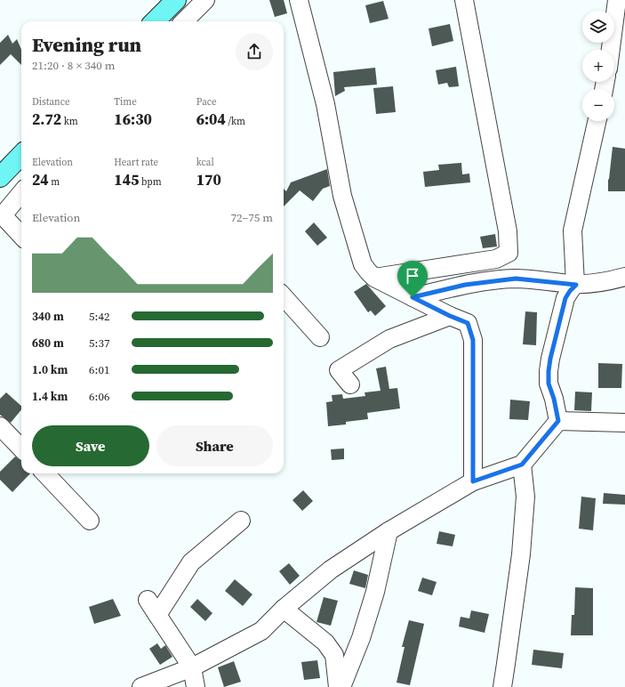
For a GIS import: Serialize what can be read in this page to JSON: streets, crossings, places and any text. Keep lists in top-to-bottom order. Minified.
{"page":{"map_buttons":["+","−"],"heading":["Evening run","21:20 · 8 × 340 m"],"stats":[["Distance","2.72 km"],["Time","16:30"],["Pace","6:04 /km"],["Elevation","24 m"],["Heart rate","145 bpm"],["kcal","170"]],"chart":["Elevation","72–75 m"],"list":[{"name":"340 m","note":"5:42"},{"name":"680 m","note":"5:37"},{"name":"1.0 km","note":"6:01"},{"name":"1.4 km","note":"6:06"}],"buttons":["Save","Share"]}}
